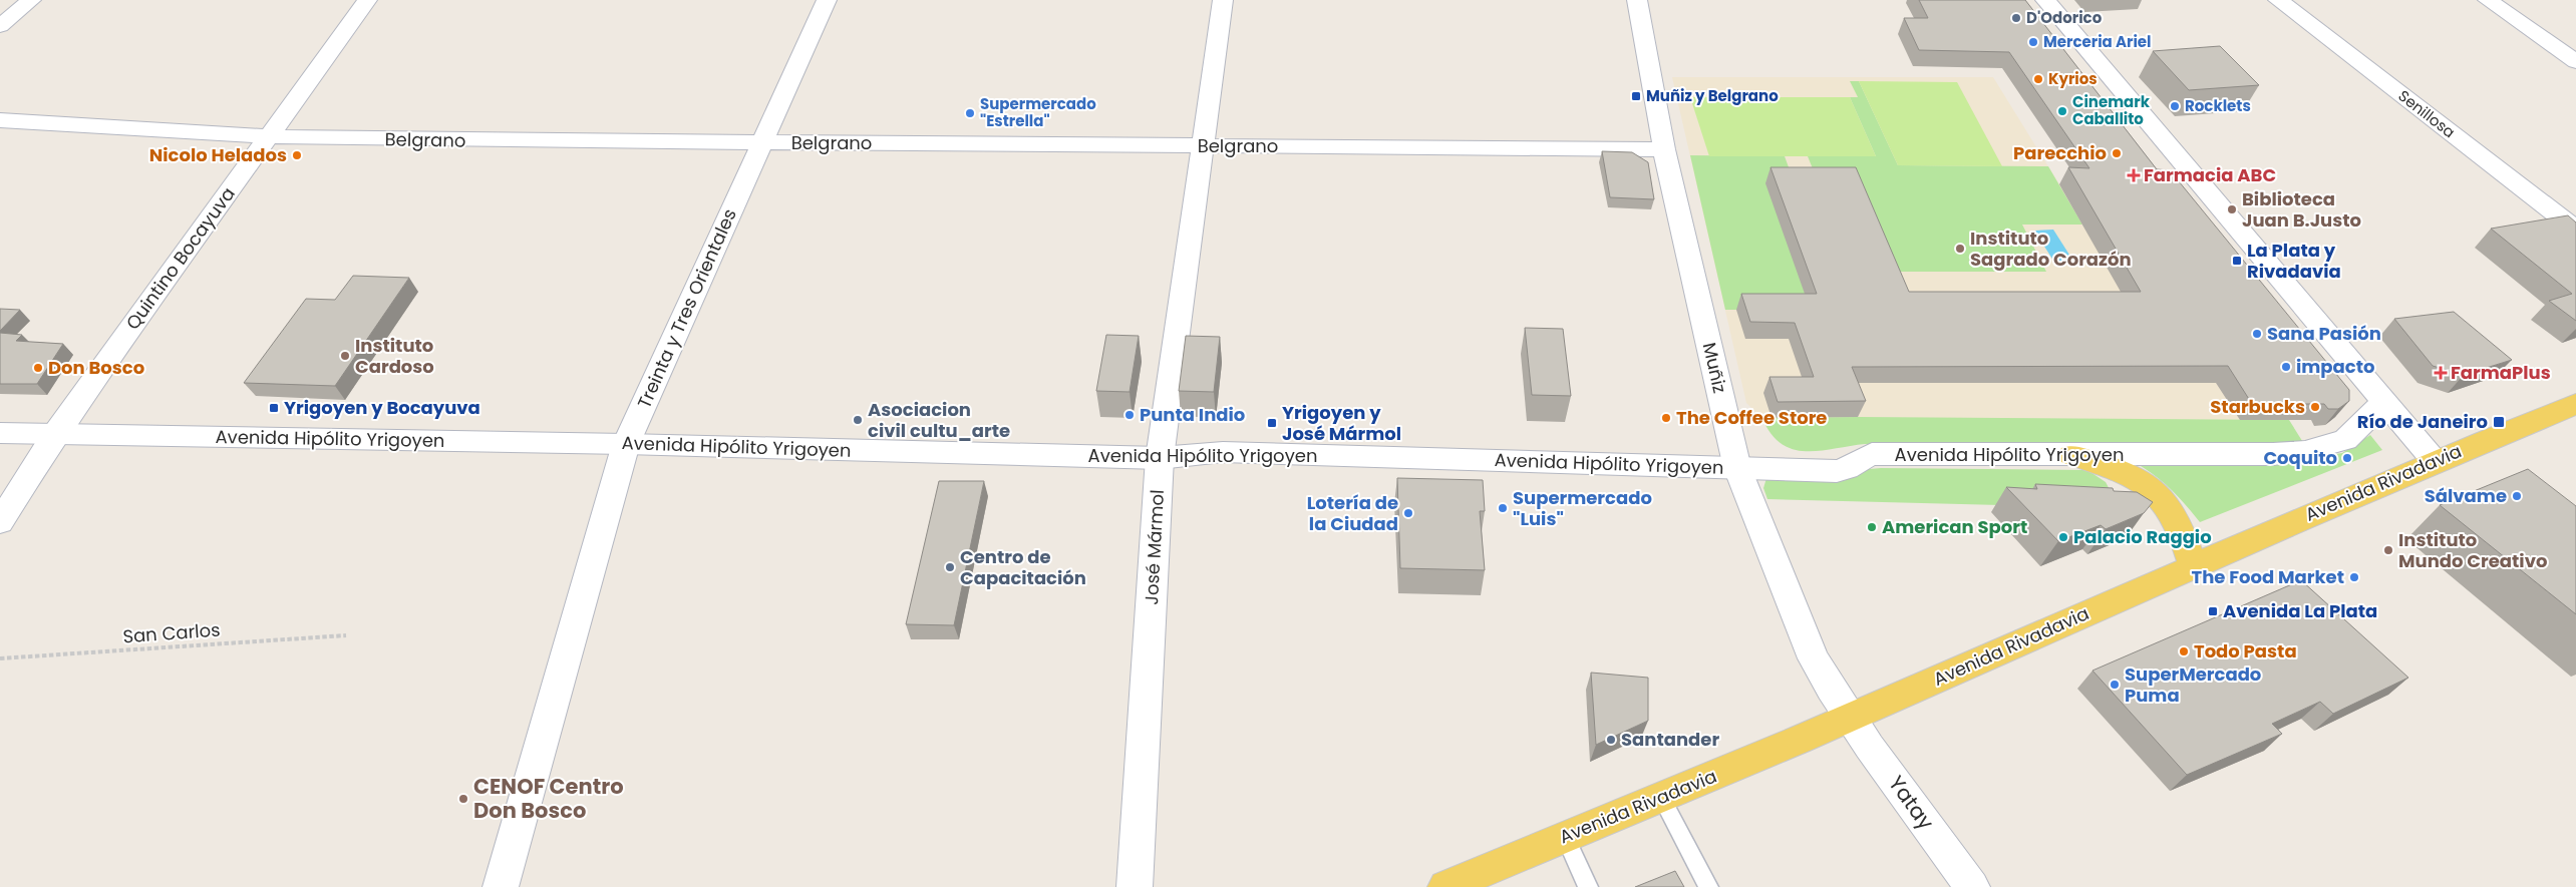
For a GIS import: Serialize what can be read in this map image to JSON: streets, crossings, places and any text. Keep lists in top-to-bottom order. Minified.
{"streets":{"main road":["Avenida Rivadavia"],"street":["Senillosa","Belgrano","Quintino Bocayuva","Treinta y Tres Orientales","Muñiz","Avenida Hipólito Yrigoyen","José Mármol","Yatay"],"path":["San Carlos"]},"crossings":[["Belgrano","Quintino Bocayuva"],["Belgrano","Treinta y Tres Orientales"],["Belgrano","Muñiz"],["Belgrano","José Mármol"],["Quintino Bocayuva","Avenida Hipólito Yrigoyen"],["Treinta y Tres Orientales","Avenida Hipólito Yrigoyen"],["Muñiz","Avenida Hipólito Yrigoyen"],["Muñiz","Avenida Rivadavia"],["Muñiz","Yatay"],["Avenida Hipólito Yrigoyen","José Mármol"],["Avenida Rivadavia","Yatay"]],"places":{"other":["D'Odorico","Merceria Ariel","Kyrios","Rocklets","Cinemark Caballito","Supermercado \"Estrella\"","Parecchio","Nicolo Helados","Biblioteca Juan B.Justo","Instituto Sagrado Corazón","Sana Pasión","Instituto Cardoso","impacto","Don Bosco","Starbucks","Punta Indio","The Coffee Store","Asociacion civil cultu_arte","Coquito","Sálvame","Supermercado \"Luis\"","Lotería de la Ciudad","American Sport","Palacio Raggio","Instituto Mundo Creativo","Centro de Capacitación","The Food Market","Todo Pasta","SuperMercado Puma","Santander","CENOF Centro Don Bosco"],"transit":["Muñiz y Belgrano","La Plata y Rivadavia","Yrigoyen y Bocayuva","Río de Janeiro","Yrigoyen y José Mármol","Avenida La Plata"],"health":["Farmacia ABC","FarmaPlus"]}}
